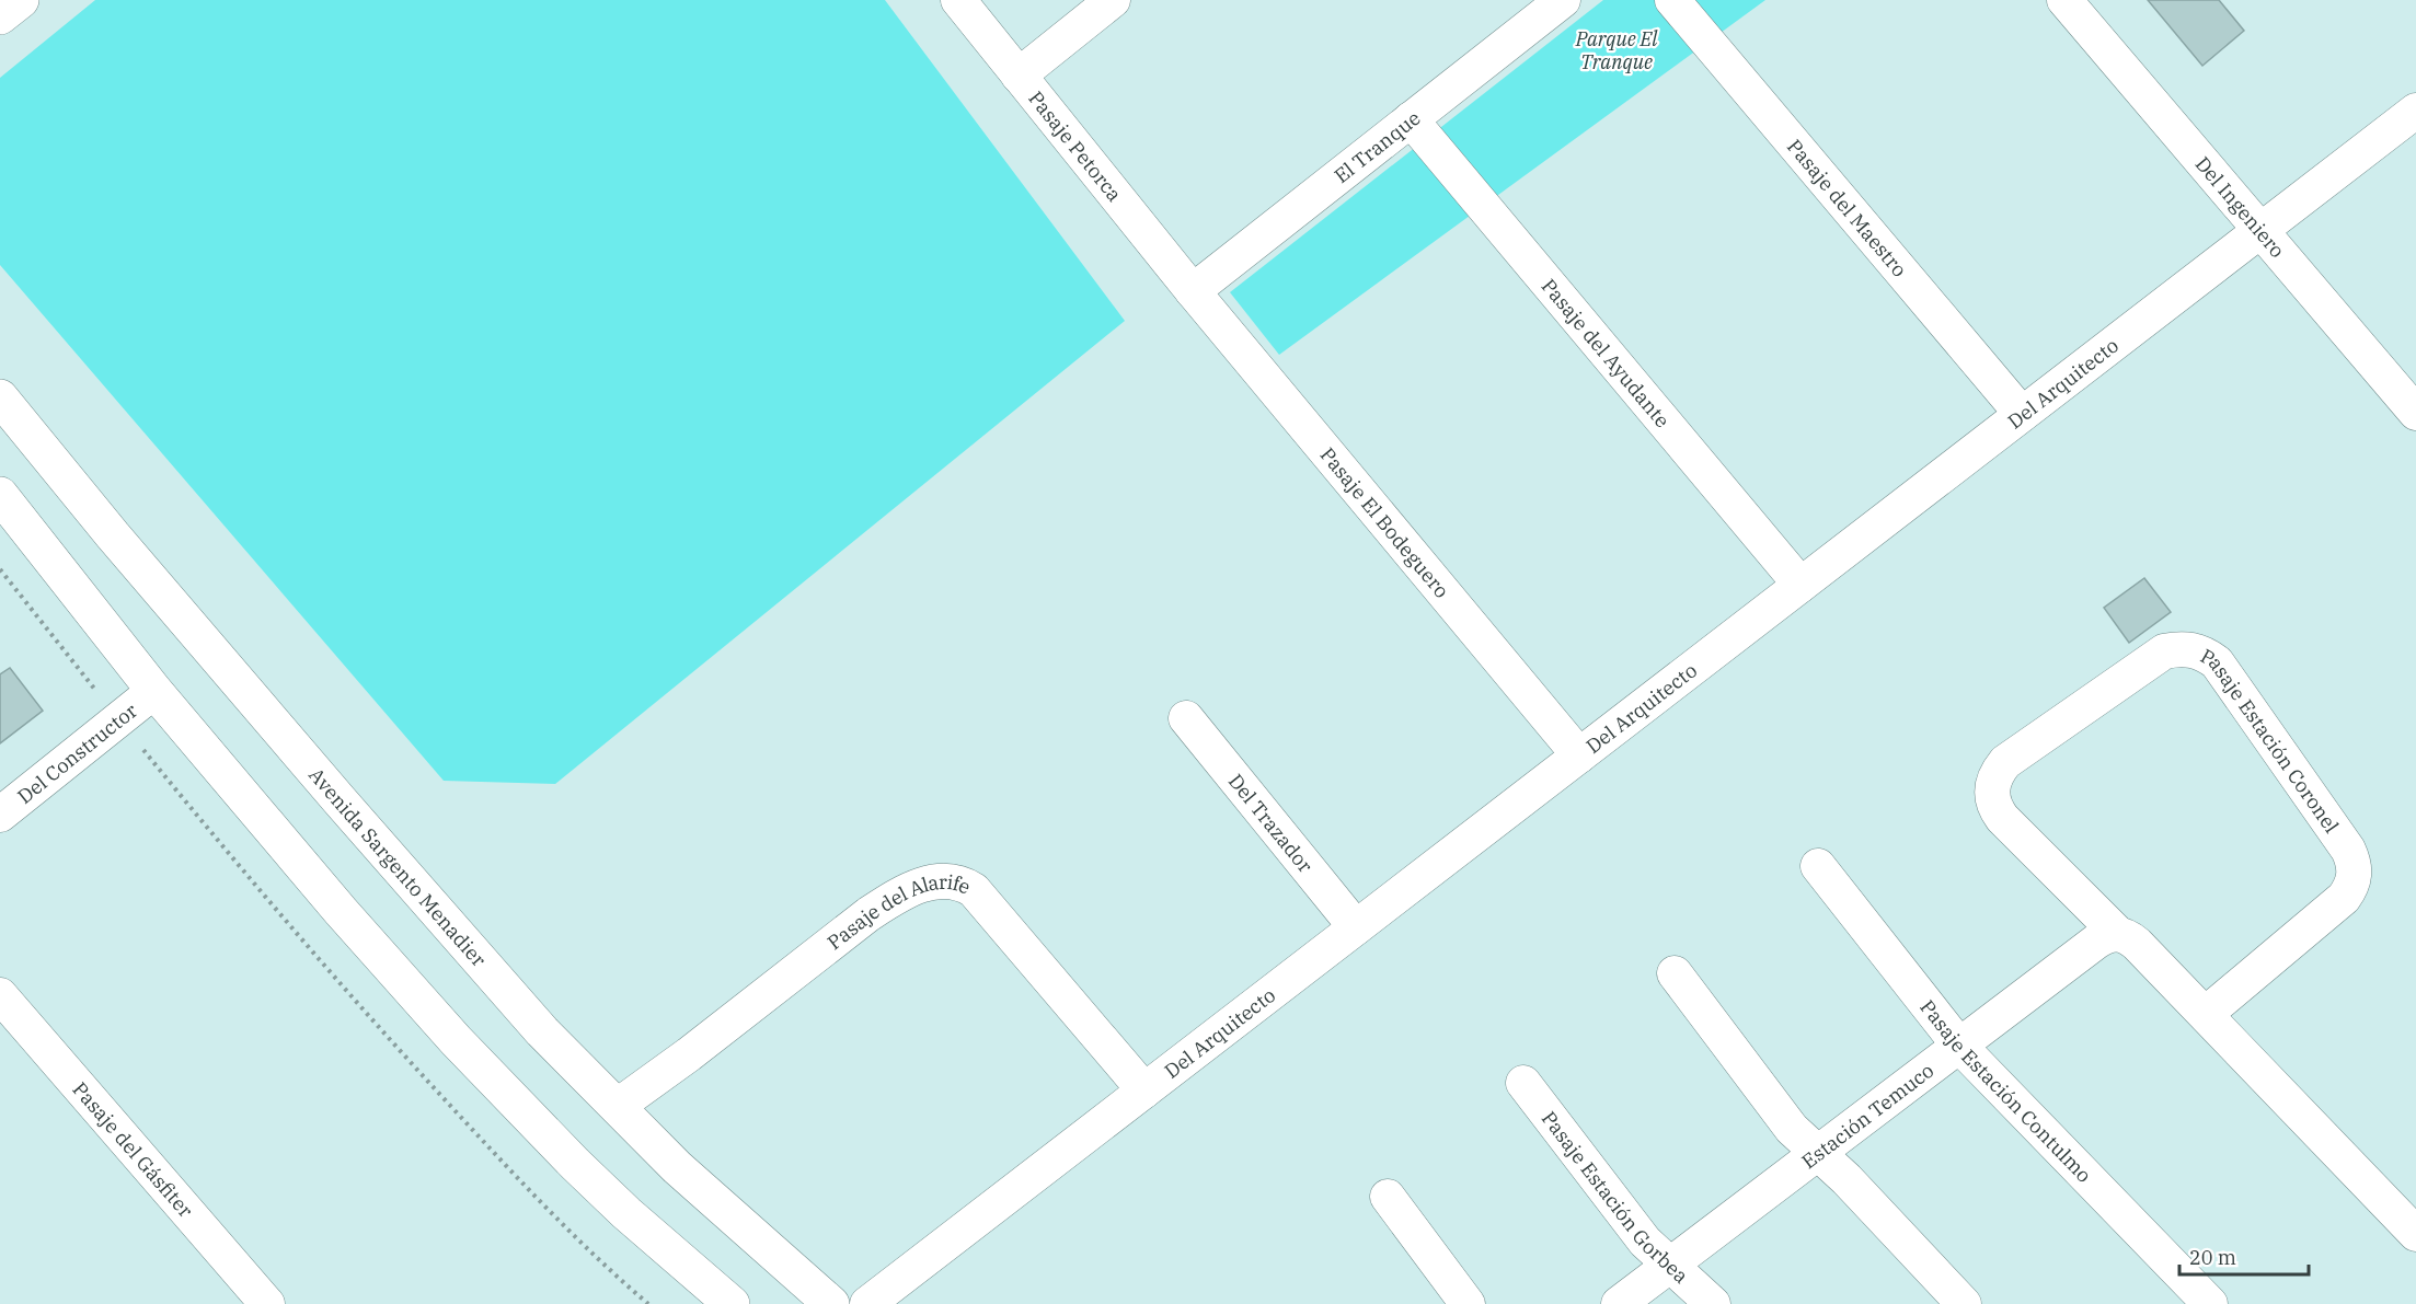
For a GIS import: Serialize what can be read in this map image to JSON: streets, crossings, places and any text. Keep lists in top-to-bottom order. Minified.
{"streets":{"street":["Pasaje Petorca","El Tranque","Pasaje del Maestro","Del Ingeniero","Pasaje del Ayudante","Del Arquitecto","Pasaje El Bodeguero","Pasaje Estación Coronel","Del Constructor","Del Trazador","Avenida Sargento Menadier","Pasaje del Alarife","Pasaje Estación Contulmo","Estación Temuco","Pasaje del Gásfiter","Pasaje Estación Gorbea"]},"crossings":[["Pasaje Petorca","El Tranque"],["Pasaje Petorca","Pasaje El Bodeguero"],["El Tranque","Pasaje del Ayudante"],["El Tranque","Pasaje El Bodeguero"],["Pasaje del Maestro","Del Arquitecto"],["Del Ingeniero","Del Arquitecto"],["Pasaje del Ayudante","Del Arquitecto"],["Del Arquitecto","Pasaje El Bodeguero"],["Del Arquitecto","Del Trazador"],["Del Arquitecto","Pasaje del Alarife"],["Pasaje Estación Coronel","Estación Temuco"],["Avenida Sargento Menadier","Pasaje del Alarife"],["Pasaje Estación Contulmo","Estación Temuco"],["Estación Temuco","Pasaje Estación Gorbea"]],"parks":["Parque El Tranque"],"scale_bar":"20 m"}
